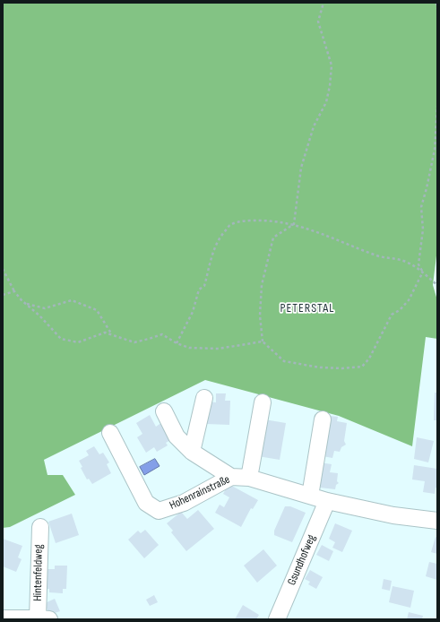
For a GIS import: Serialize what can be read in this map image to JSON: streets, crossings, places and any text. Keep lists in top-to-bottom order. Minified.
{"streets":{"street":["Hohenrainstraße","Gsundhofweg","Hintenfeldweg"]},"crossings":[["Hohenrainstraße","Gsundhofweg"]],"districts":["PETERSTAL"]}
